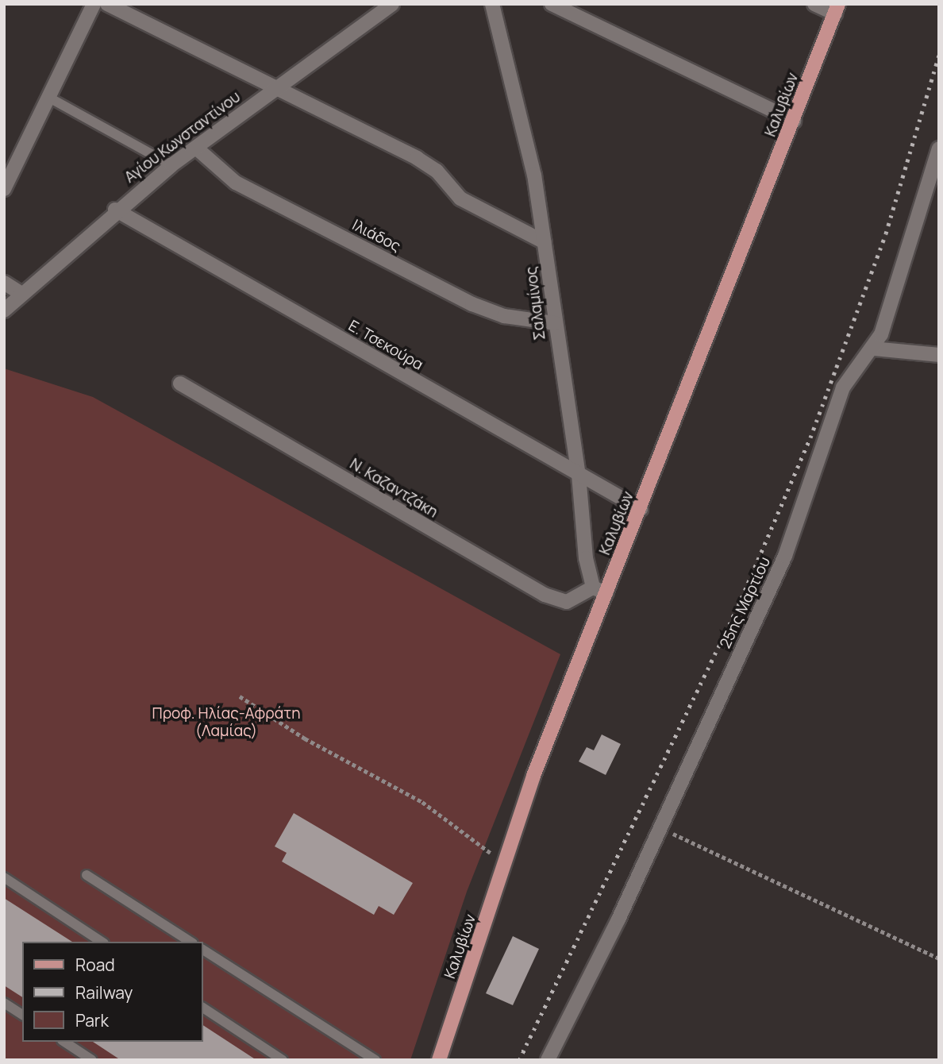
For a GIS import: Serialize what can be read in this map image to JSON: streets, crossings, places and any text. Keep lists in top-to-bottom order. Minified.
{"streets":{"main road":["Καλυβίων"],"street":["Αγίου Κωνσταντίνου","Ιλιάδος","Σαλαμίνος","Ε. Τσεκούρα","Ν. Καζαντζάκη","25ης Μαρτίου"]},"crossings":[["Καλυβίων","Σαλαμίνος"],["Καλυβίων","Ε. Τσεκούρα"],["Καλυβίων","Ν. Καζαντζάκη"],["Αγίου Κωνσταντίνου","Ιλιάδος"],["Αγίου Κωνσταντίνου","Ε. Τσεκούρα"],["Ιλιάδος","Σαλαμίνος"],["Σαλαμίνος","Ε. Τσεκούρα"],["Σαλαμίνος","Ν. Καζαντζάκη"]],"parks":["Προφ. Ηλίας-Αφράτη (Λαμίας)"],"legend":["Road","Railway","Park"]}
